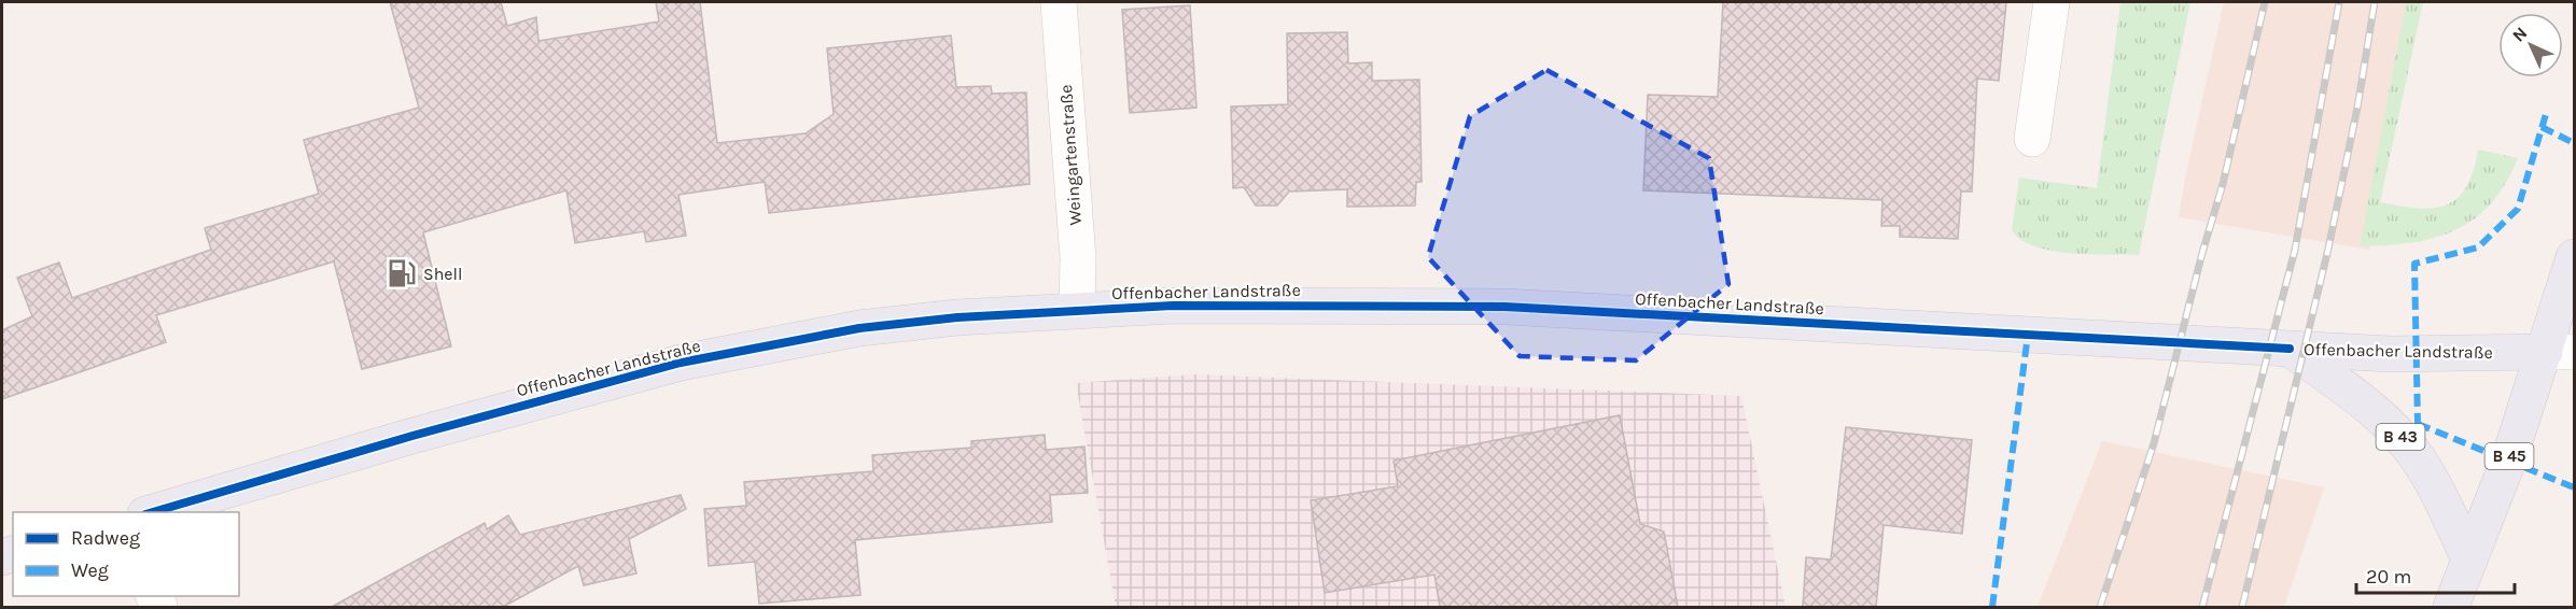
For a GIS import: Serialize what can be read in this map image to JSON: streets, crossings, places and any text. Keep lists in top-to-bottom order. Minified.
{"streets":{"main road":["Offenbacher Landstraße","B 43","B 45"],"street":["Weingartenstraße"]},"crossings":[["Weingartenstraße","Offenbacher Landstraße"],["Offenbacher Landstraße","B 43"],["Offenbacher Landstraße","B 45"],["B 43","B 45"]],"places":{"fuel station":["Shell"]},"legend":["Radweg","Weg"],"scale_bar":"20 m","north":"top left"}
